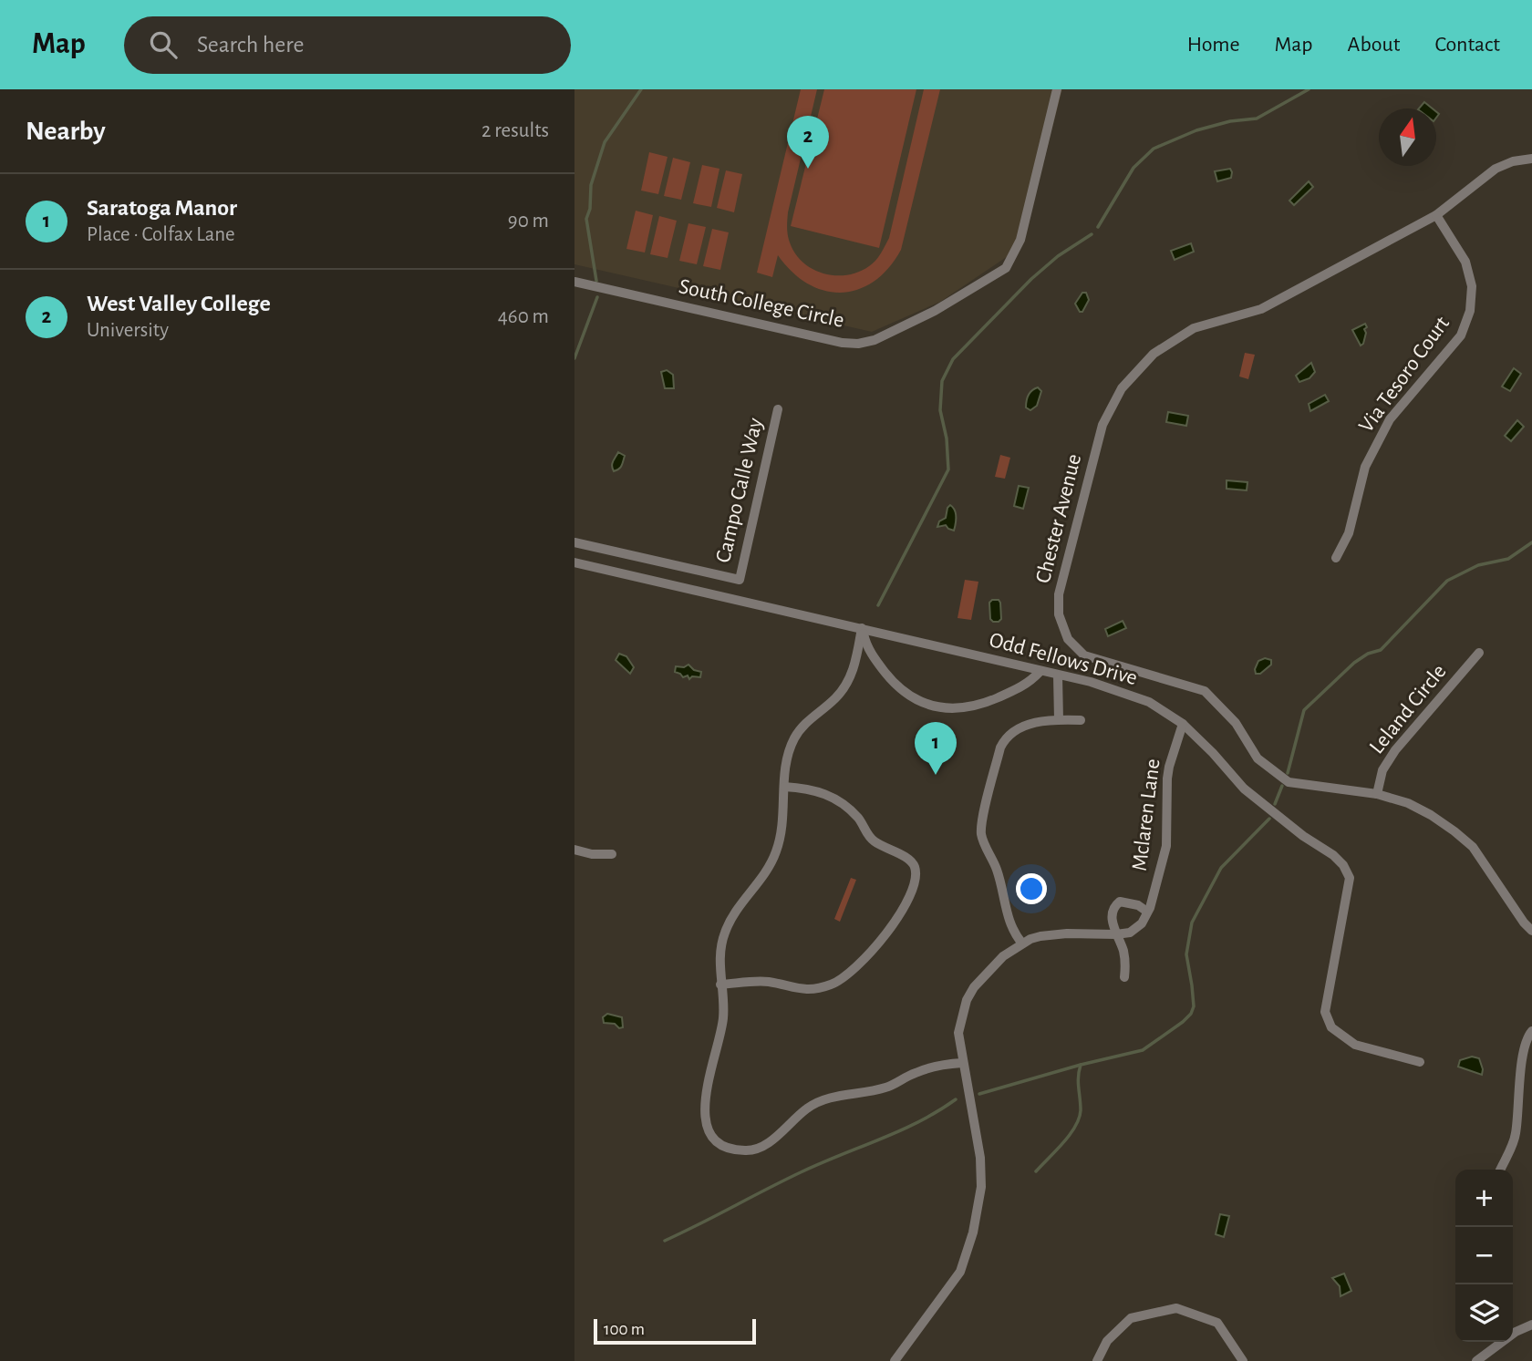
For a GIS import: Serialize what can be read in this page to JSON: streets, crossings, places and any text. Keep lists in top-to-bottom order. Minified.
{"streets":{"street":["South College Circle","Via Tesoro Court","Campo Calle Way","Chester Avenue","Odd Fellows Drive","Leland Circle","Mclaren Lane"]},"crossings":[["Via Tesoro Court","Chester Avenue"],["Chester Avenue","Leland Circle"],["Odd Fellows Drive","Mclaren Lane"]],"scale_bar":"100 m","north":"top","page":{"header":"Map","search":"Search here","nav":["Home","Map","About","Contact"],"heading":["Nearby","2 results"],"pins":["2","1"],"list":[{"mark":"1","name":"Saratoga Manor","note":"Place · Colfax Lane","value":"90 m"},{"mark":"2","name":"West Valley College","note":"University","value":"460 m"}],"map_buttons":["+","−"],"scale":"100 m"}}
